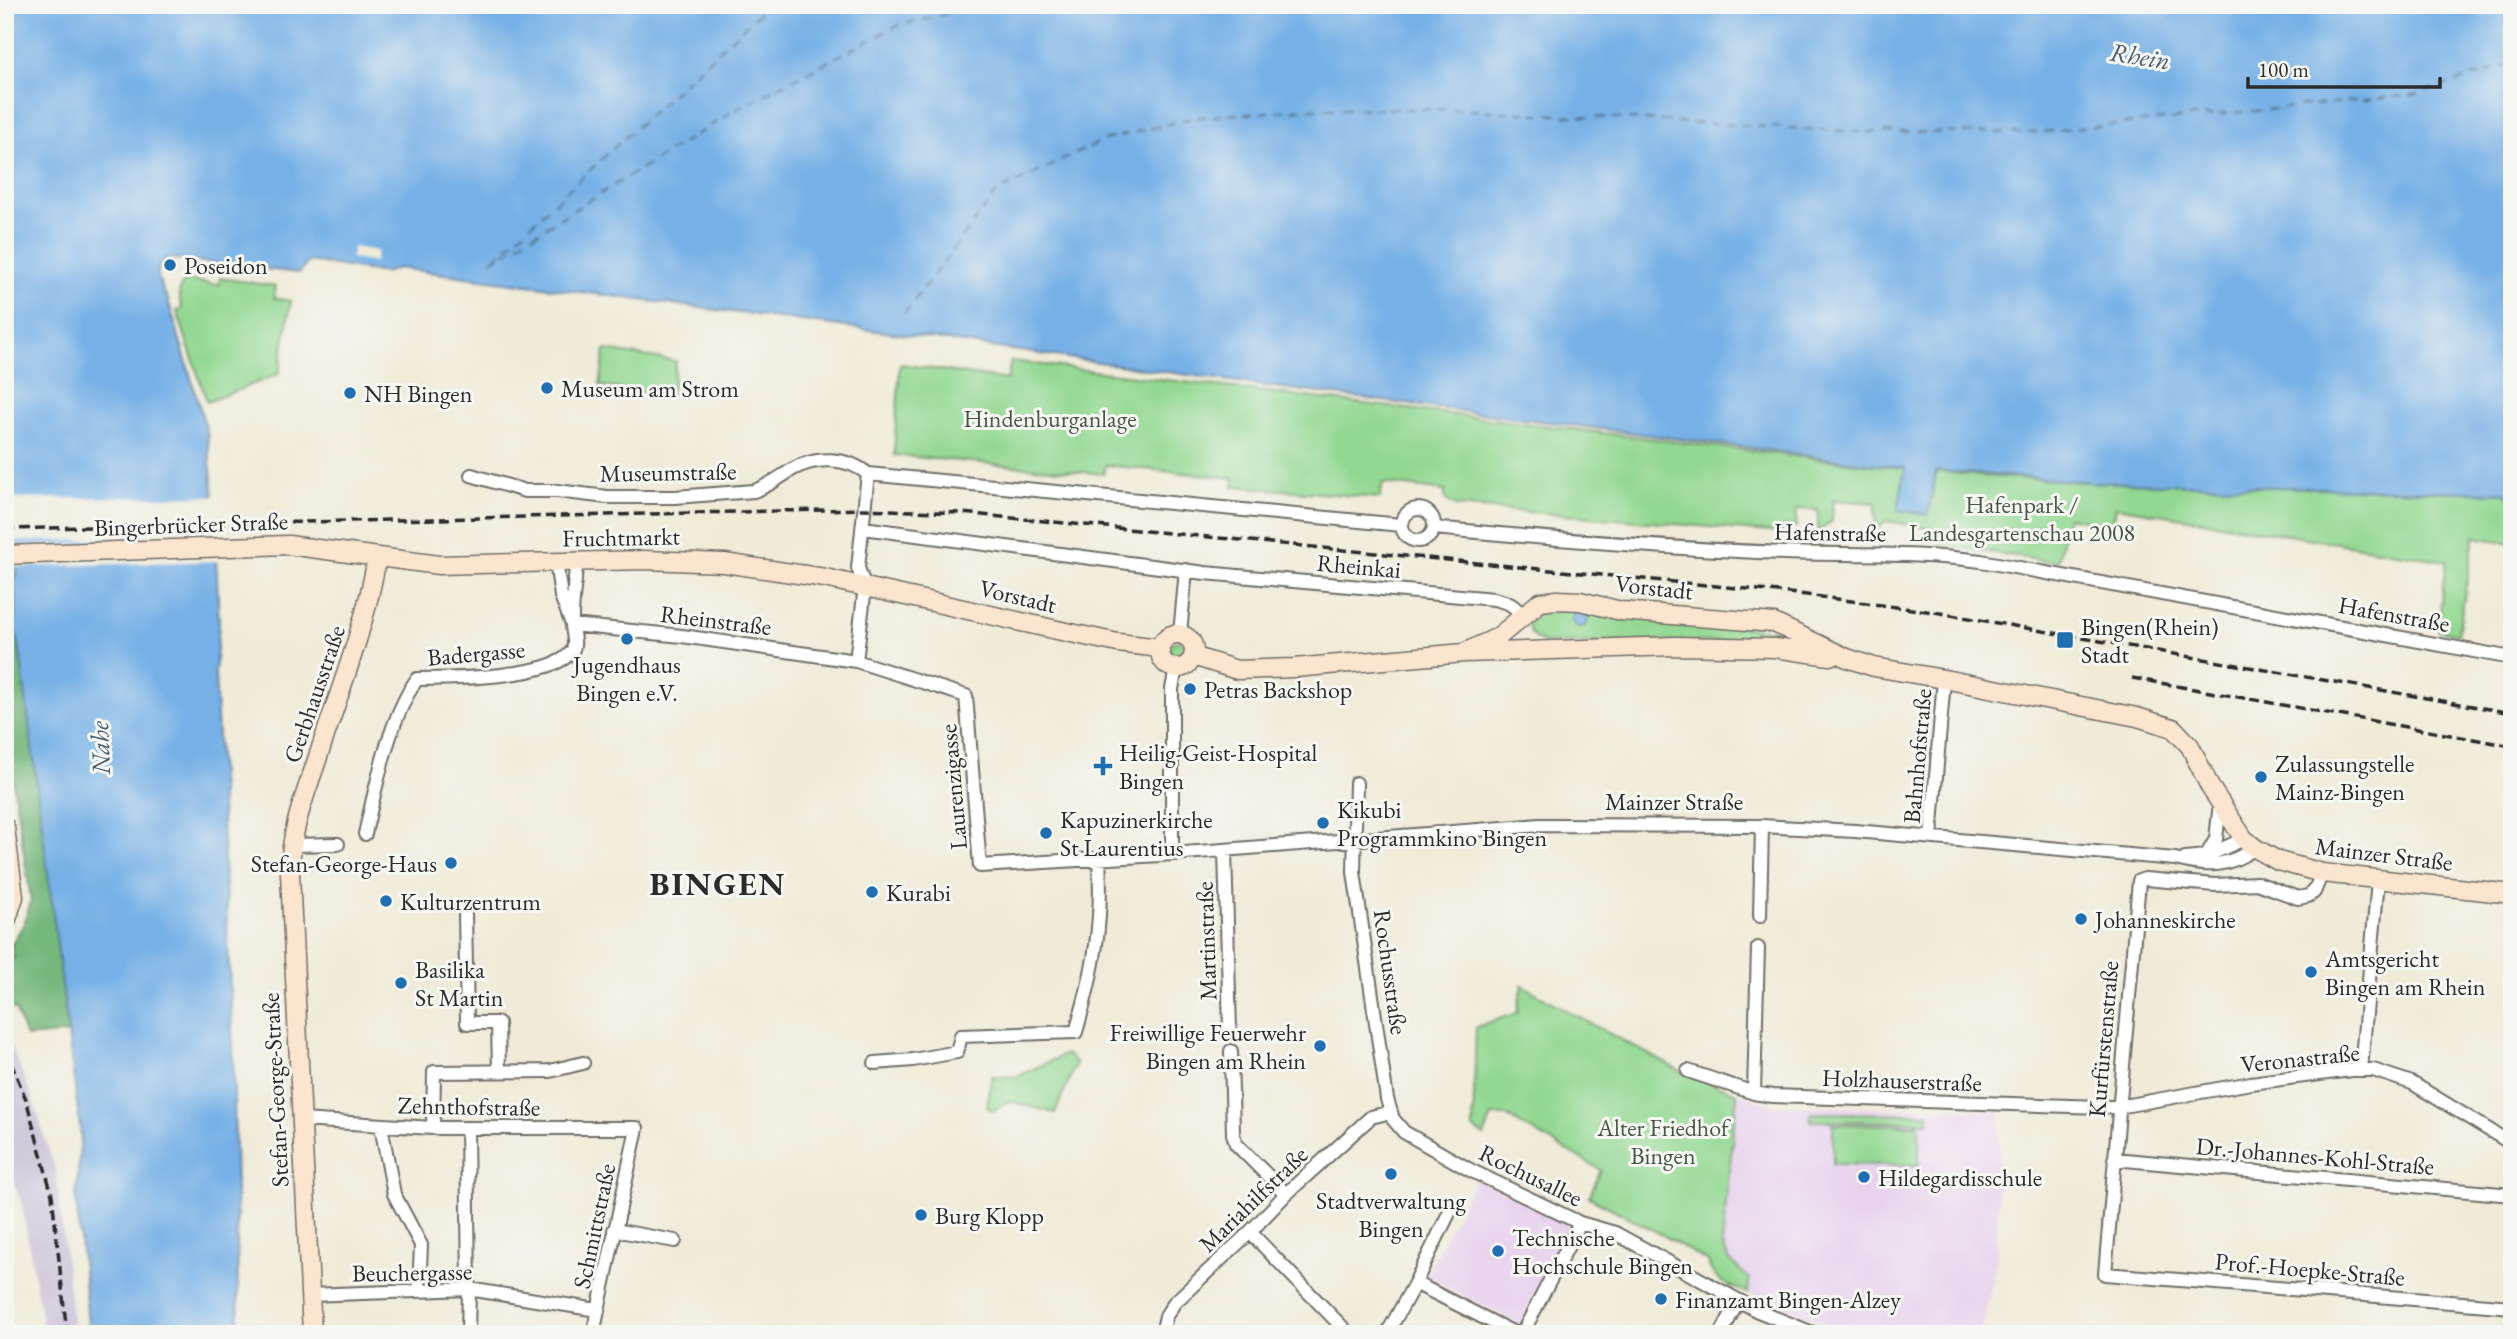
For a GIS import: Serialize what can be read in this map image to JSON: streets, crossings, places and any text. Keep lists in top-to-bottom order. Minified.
{"streets":{"main road":["Bingerbrücker Straße","Fruchtmarkt","Vorstadt","Gerbhausstraße","Mainzer Straße","Stefan-George-Straße"],"street":["Museumstraße","Hafenstraße","Rheinkai","Rheinstraße","Badergasse","Bahnhofstraße","Laurenzigasse","Martinstraße","Rochusstraße","Kurfürstenstraße","Veronastraße","Holzhauserstraße","Zehnthofstraße","Dr.-Johannes-Kohl-Straße","Rochusallee","Mariahilfstraße","Schmittstraße","Prof.-Hoepke-Straße","Beuchergasse"]},"crossings":[["Bingerbrücker Straße","Fruchtmarkt"],["Bingerbrücker Straße","Gerbhausstraße"],["Fruchtmarkt","Vorstadt"],["Fruchtmarkt","Gerbhausstraße"],["Rheinkai","Vorstadt"],["Vorstadt","Bahnhofstraße"],["Vorstadt","Mainzer Straße"],["Rheinstraße","Badergasse"],["Rheinstraße","Laurenzigasse"],["Gerbhausstraße","Stefan-George-Straße"],["Bahnhofstraße","Mainzer Straße"],["Laurenzigasse","Mainzer Straße"],["Mainzer Straße","Martinstraße"],["Mainzer Straße","Rochusstraße"],["Mainzer Straße","Kurfürstenstraße"],["Rochusstraße","Rochusallee"],["Rochusstraße","Mariahilfstraße"],["Kurfürstenstraße","Veronastraße"],["Kurfürstenstraße","Holzhauserstraße"],["Kurfürstenstraße","Dr.-Johannes-Kohl-Straße"],["Kurfürstenstraße","Prof.-Hoepke-Straße"],["Veronastraße","Holzhauserstraße"],["Stefan-George-Straße","Zehnthofstraße"],["Stefan-George-Straße","Beuchergasse"],["Zehnthofstraße","Schmittstraße"],["Rochusallee","Mariahilfstraße"],["Schmittstraße","Beuchergasse"]],"districts":["BINGEN"],"water":["Rhein","Nahe"],"parks":["Hindenburganlage","Hafenpark / Landesgartenschau 2008","Alter Friedhof Bingen"],"places":{"other":["Poseidon","Museum am Strom","NH Bingen","Jugendhaus Bingen e.V.","Petras Backshop","Zulassungstelle Mainz-Bingen","Kikubi Programmkino Bingen","Kapuzinerkirche St Laurentius","Stefan-George-Haus","Kurabi","Kulturzentrum","Johanneskirche","Amtsgericht Bingen am Rhein","Basilika St Martin","Freiwillige Feuerwehr Bingen am Rhein","Stadtverwaltung Bingen","Hildegardisschule","Burg Klopp","Technische Hochschule Bingen","Finanzamt Bingen-Alzey"],"transit":["Bingen(Rhein) Stadt"],"health":["Heilig-Geist-Hospital Bingen"]},"scale_bar":"100 m"}
